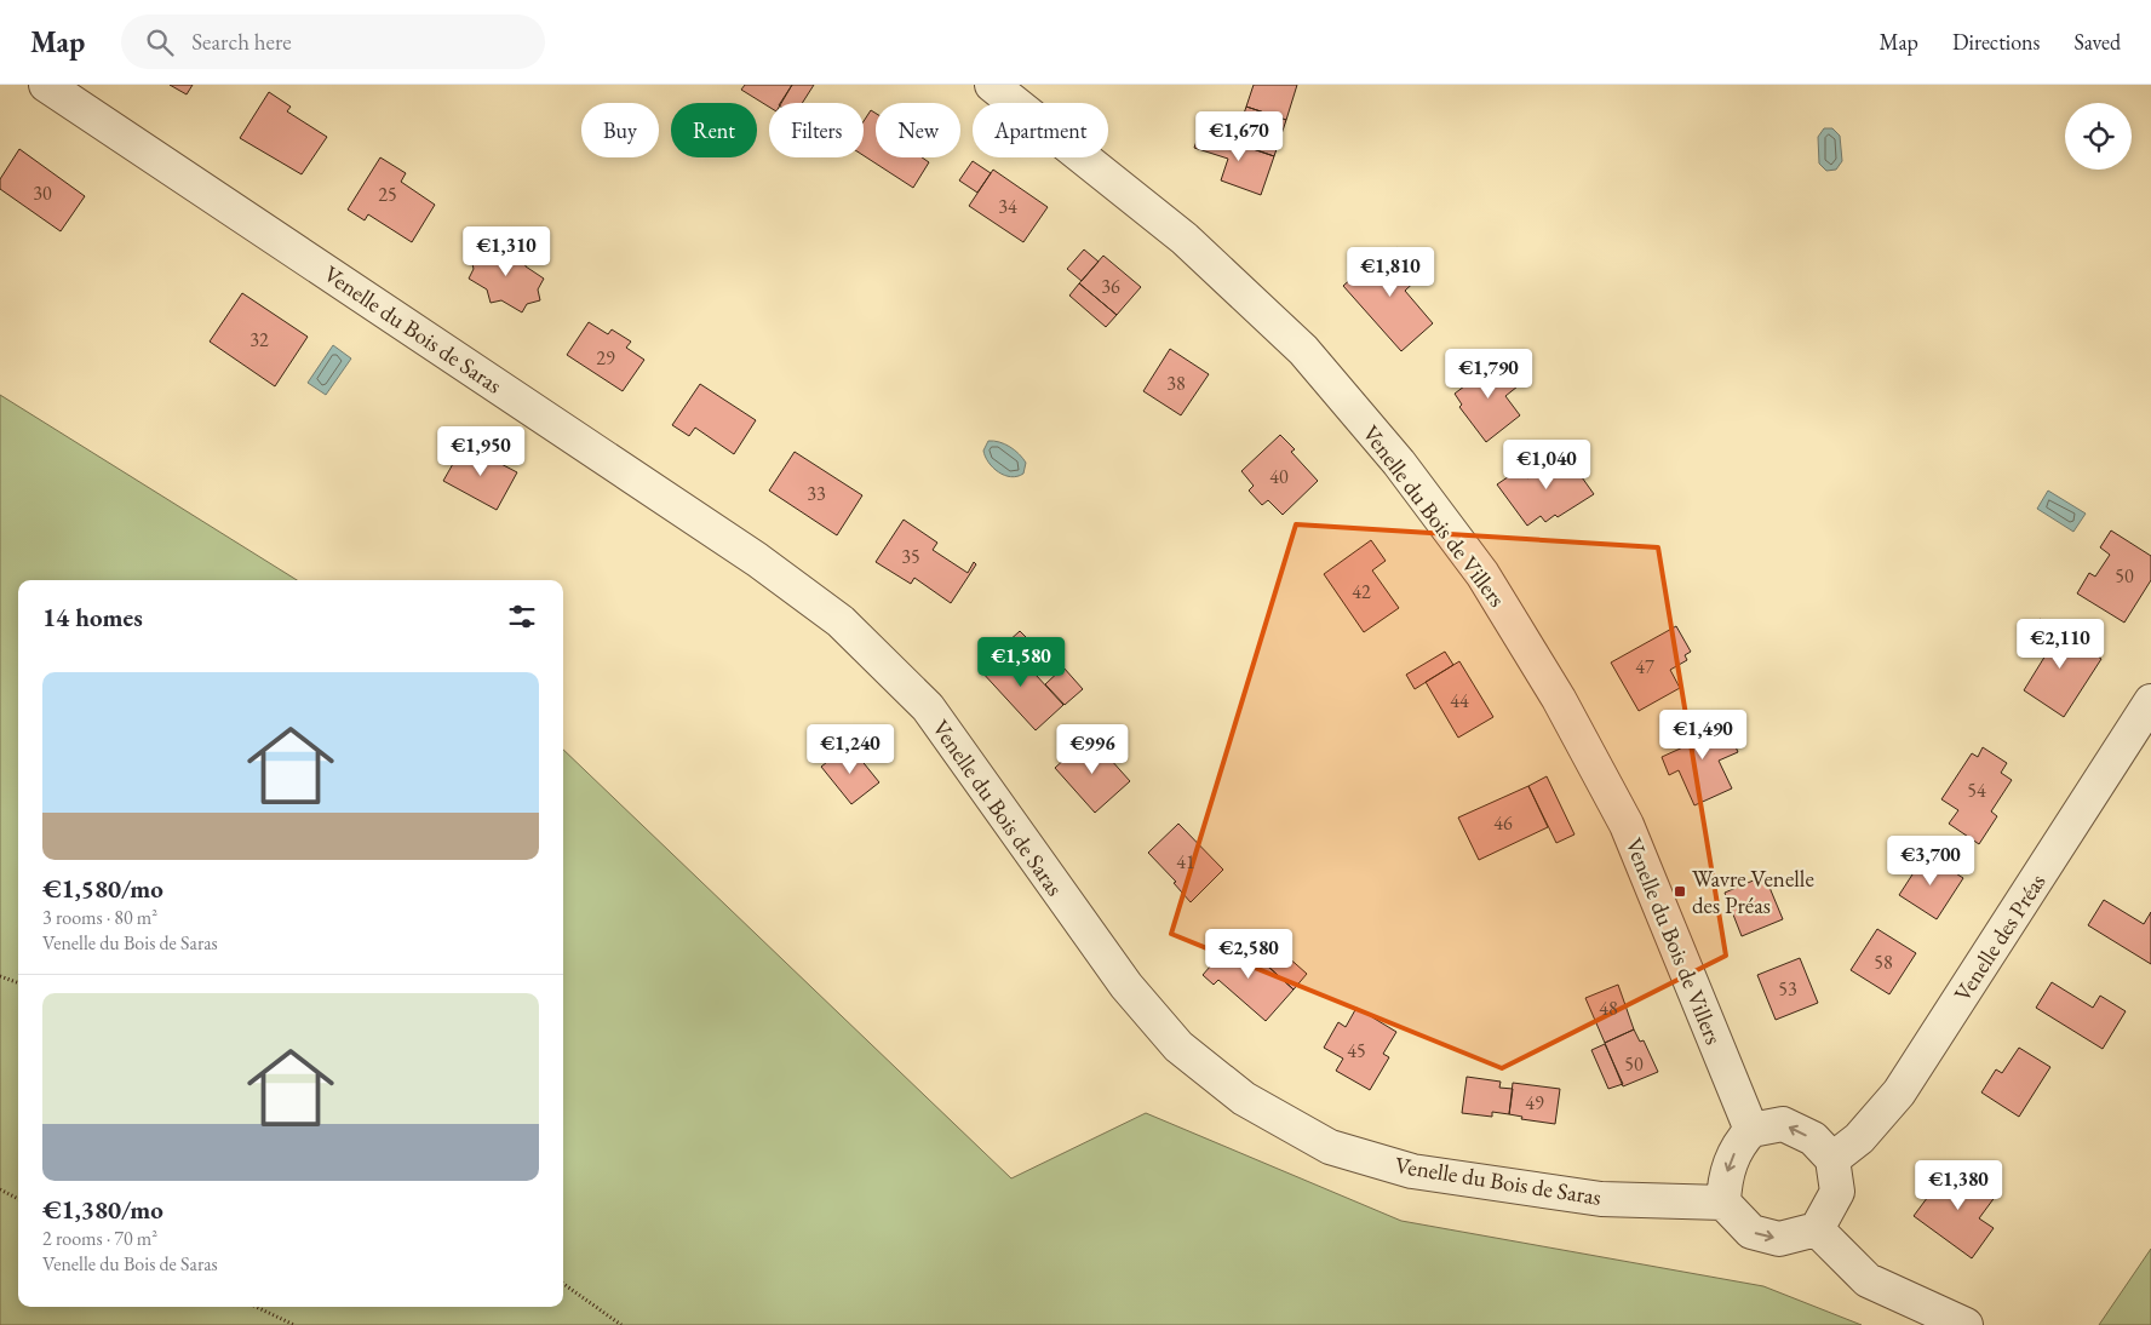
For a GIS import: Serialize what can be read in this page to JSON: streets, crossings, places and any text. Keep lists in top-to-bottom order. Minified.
{"streets":{"street":["Venelle du Bois de Saras","Venelle du Bois de Villers","Venelle des Préas"]},"crossings":[["Venelle du Bois de Saras","Venelle du Bois de Villers"],["Venelle du Bois de Saras","Venelle des Préas"],["Venelle du Bois de Villers","Venelle des Préas"]],"places":{"transit":["Wavre Venelle des Préas"]},"house_numbers":["30","25","34","36","32","29","38","40","33","35","50","42","47","44","54","46","41","58","53","48","45","50","49"],"page":{"header":"Map","search":"Search here","nav":["Map","Directions","Saved"],"chip":["Buy","Rent","Filters","New","Apartment"],"price":["€1,670","€1,310","€1,810","€1,790","€1,950","€1,040","€2,110","€1,580","€1,490","€1,240","€996","€3,700","€2,580","€1,380"],"heading":"14 homes","list":[{"name":"€1,580/mo","note":"3 rooms · 80 m² · Venelle du Bois de Saras"},{"name":"€1,380/mo","note":"2 rooms · 70 m² · Venelle du Bois de Saras"}]}}
